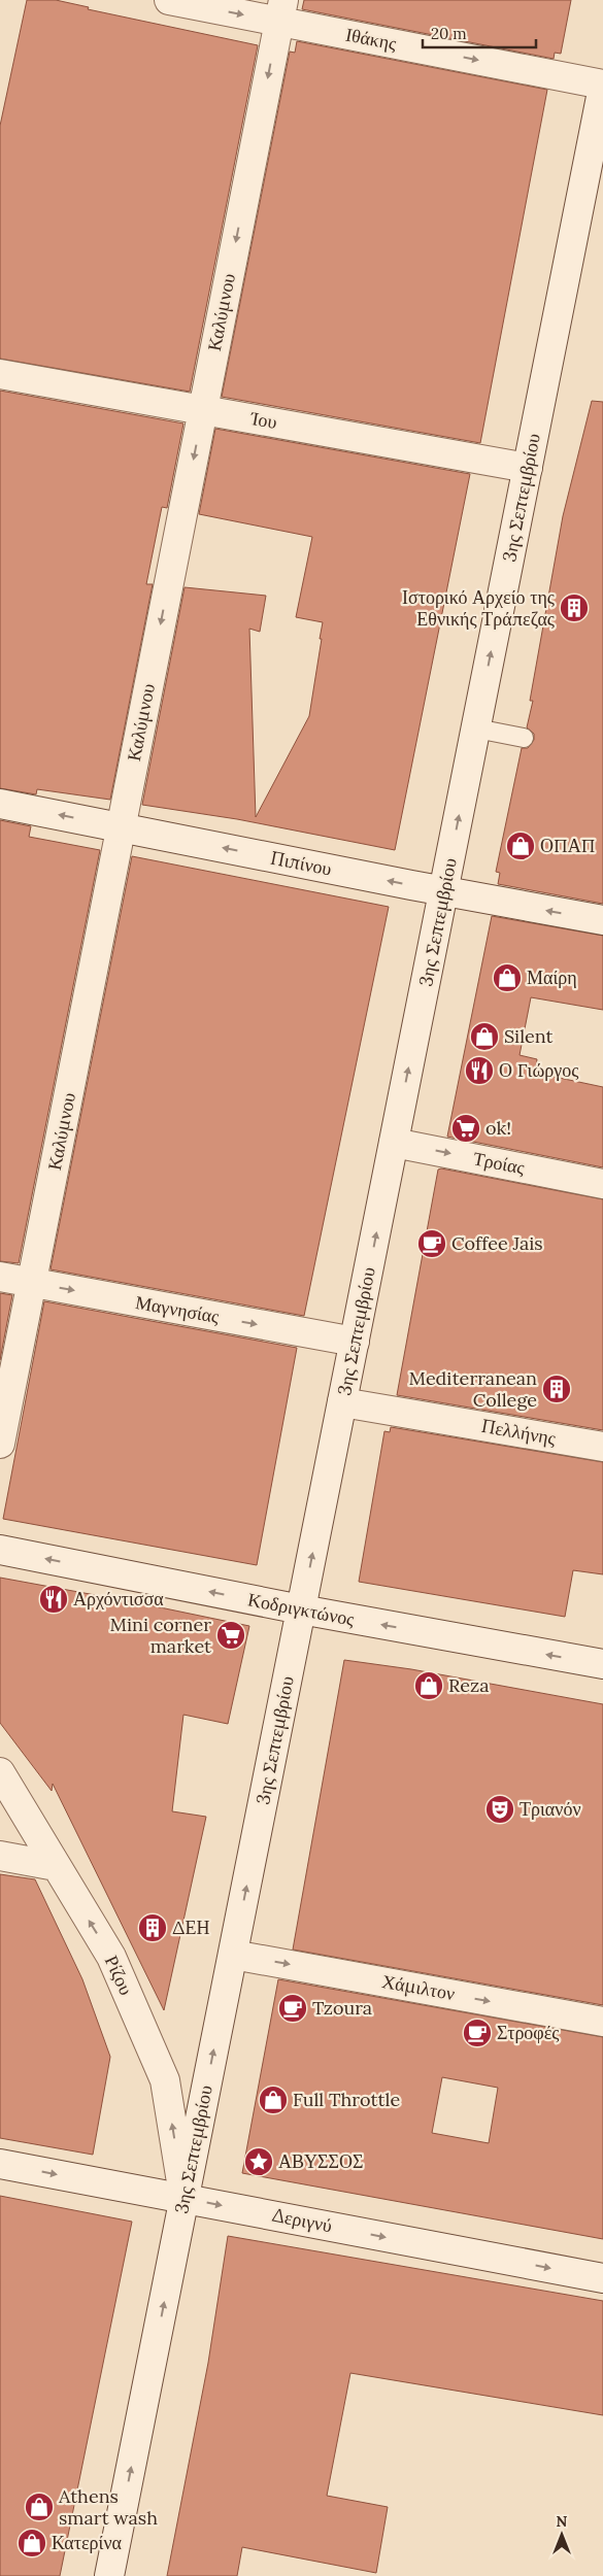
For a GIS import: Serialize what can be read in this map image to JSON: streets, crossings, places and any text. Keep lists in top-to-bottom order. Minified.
{"streets":{"street":["Ιθάκης","Καλύμνου","Ίου","3ης Σεπτεμβρίου","Πιπίνου","Τροίας","Μαγνησίας","Πελλήνης","Κοδριγκτώνος","Ρίζου","Χάμιλτον","Δεριγνύ"]},"crossings":[["Ιθάκης","Καλύμνου"],["Ιθάκης","3ης Σεπτεμβρίου"],["Καλύμνου","Ίου"],["Καλύμνου","Πιπίνου"],["Καλύμνου","Μαγνησίας"],["Ίου","3ης Σεπτεμβρίου"],["3ης Σεπτεμβρίου","Πιπίνου"],["3ης Σεπτεμβρίου","Τροίας"],["3ης Σεπτεμβρίου","Μαγνησίας"],["3ης Σεπτεμβρίου","Πελλήνης"],["3ης Σεπτεμβρίου","Κοδριγκτώνος"],["3ης Σεπτεμβρίου","Ρίζου"],["3ης Σεπτεμβρίου","Χάμιλτον"],["3ης Σεπτεμβρίου","Δεριγνύ"],["Ρίζου","Δεριγνύ"]],"one_way":["Ιθάκης","Καλύμνου","3ης Σεπτεμβρίου","Πιπίνου","Τροίας","Μαγνησίας","Κοδριγκτώνος","Ρίζου","Χάμιλτον","Δεριγνύ"],"places":{"building":["Ιστορικό Αρχείο της Εθνικής Τράπεζας","Mediterranean College","ΔΕΗ"],"shop":["ΟΠΑΠ","Μαίρη","Silent","Reza","Full Throttle","Athens smart wash","Κατερίνα"],"restaurant":["Ο Γιώργος","Αρχόντισσα"],"supermarket":["ok!","Mini corner market"],"cafe":["Coffee Jais","Tzoura","Στροφές"],"theatre":["Τριανόν"],"place":["ΑΒΥΣΣΟΣ"]},"scale_bar":"20 m","north":"top"}
